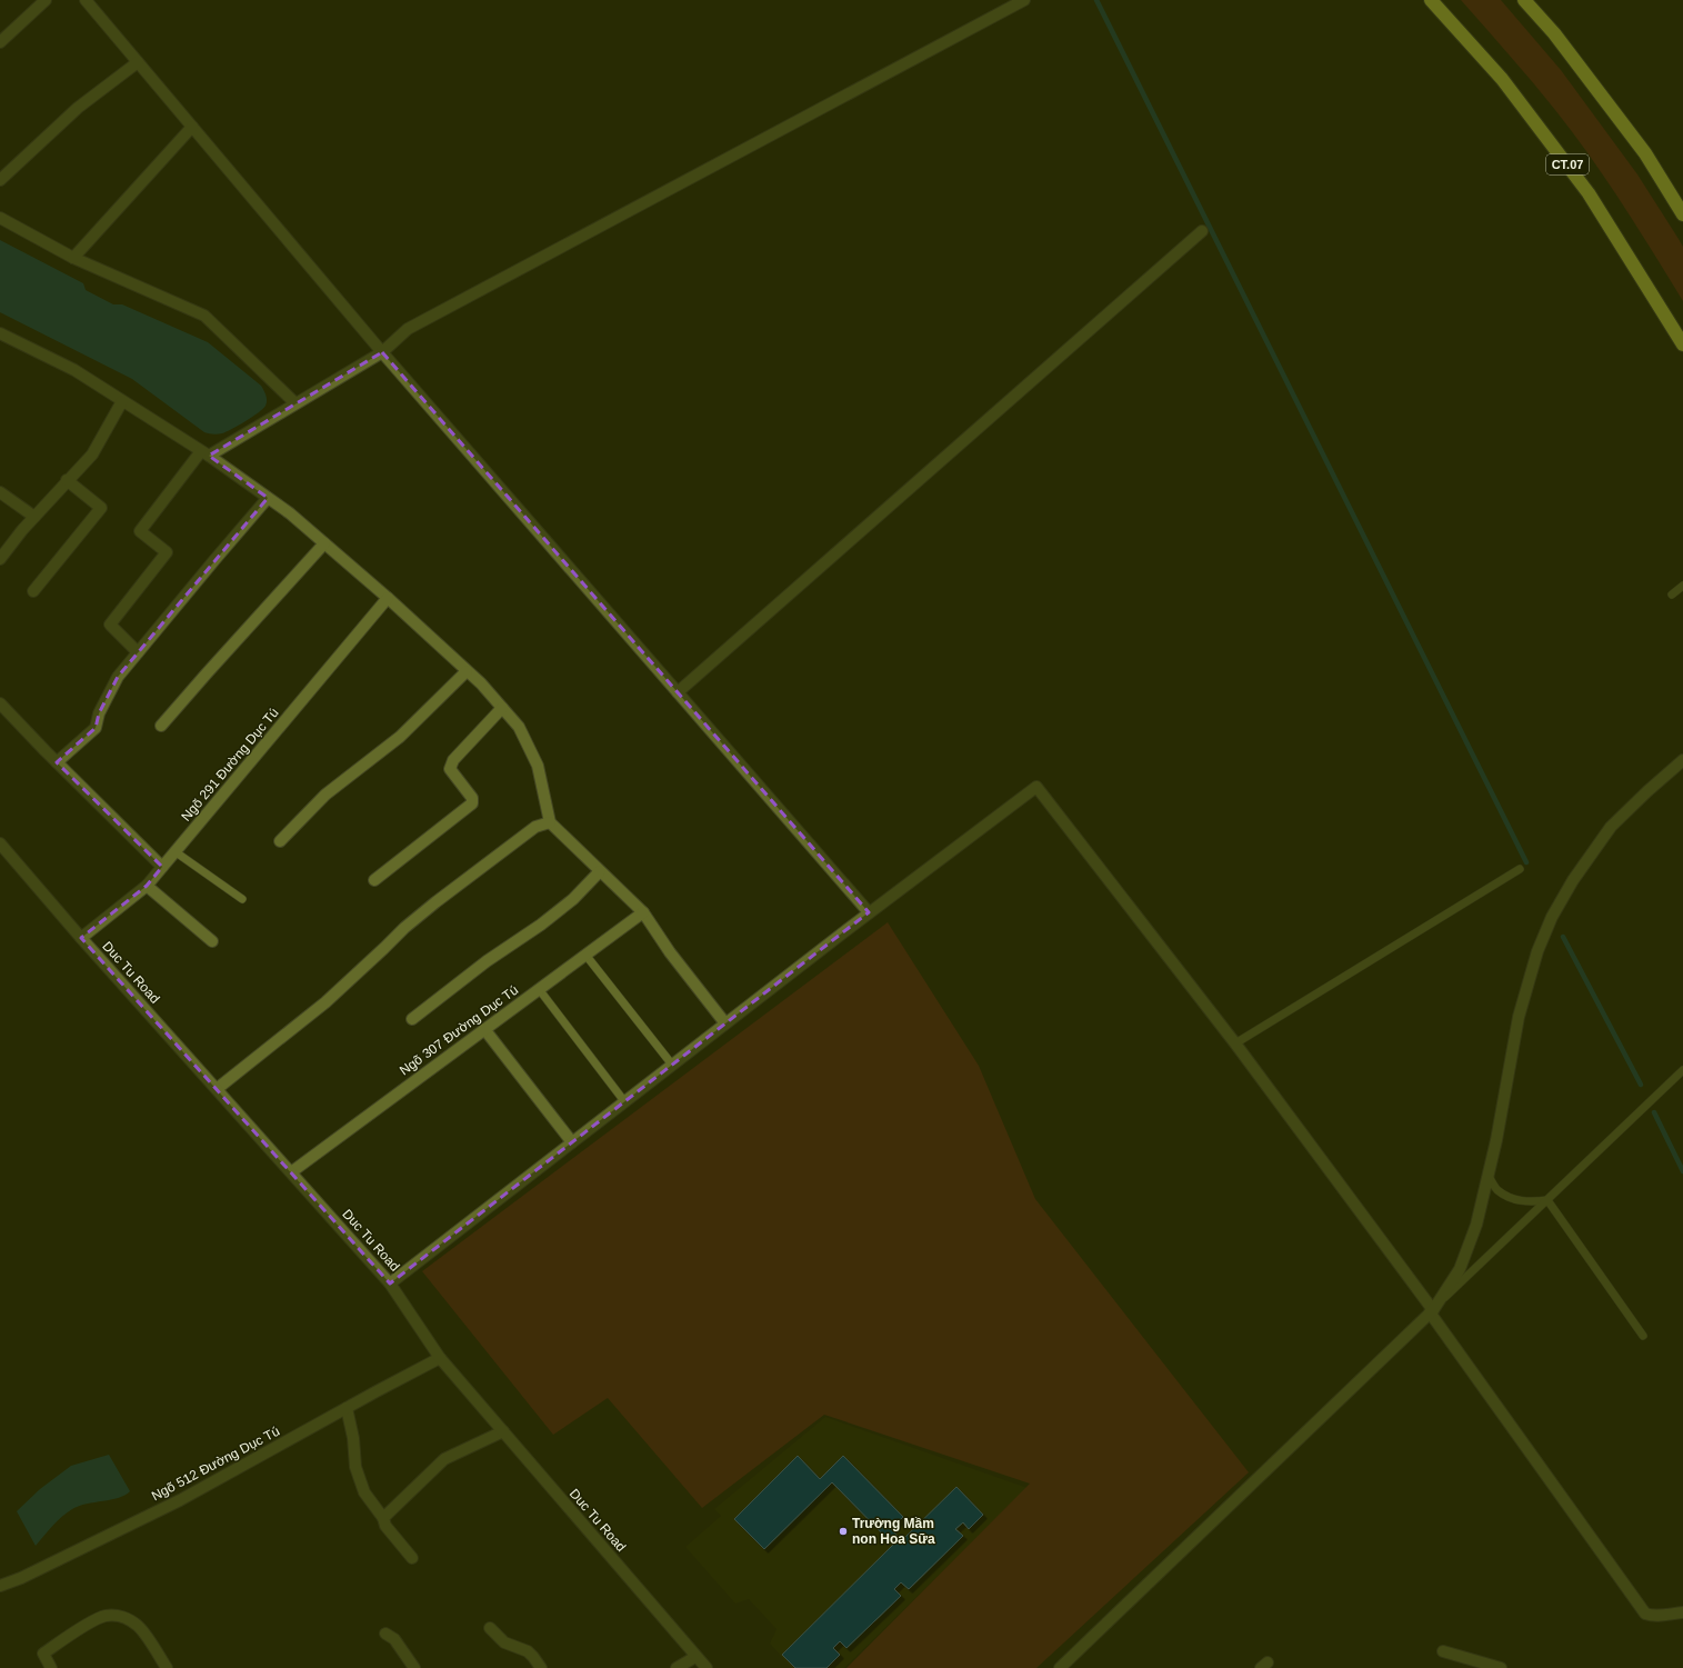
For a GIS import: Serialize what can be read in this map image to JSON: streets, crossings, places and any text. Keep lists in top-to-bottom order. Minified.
{"streets":{"highway":["CT.07"],"street":["Ngõ 291 Đường Dục Tú","Duc Tu Road","Ngõ 307 Đường Dục Tú","Ngõ 512 Đường Dục Tú"]},"crossings":[["Ngõ 291 Đường Dục Tú","Duc Tu Road"],["Duc Tu Road","Ngõ 307 Đường Dục Tú"],["Duc Tu Road","Ngõ 512 Đường Dục Tú"]],"places":["Trường Mầm non Hoa Sữa"]}
